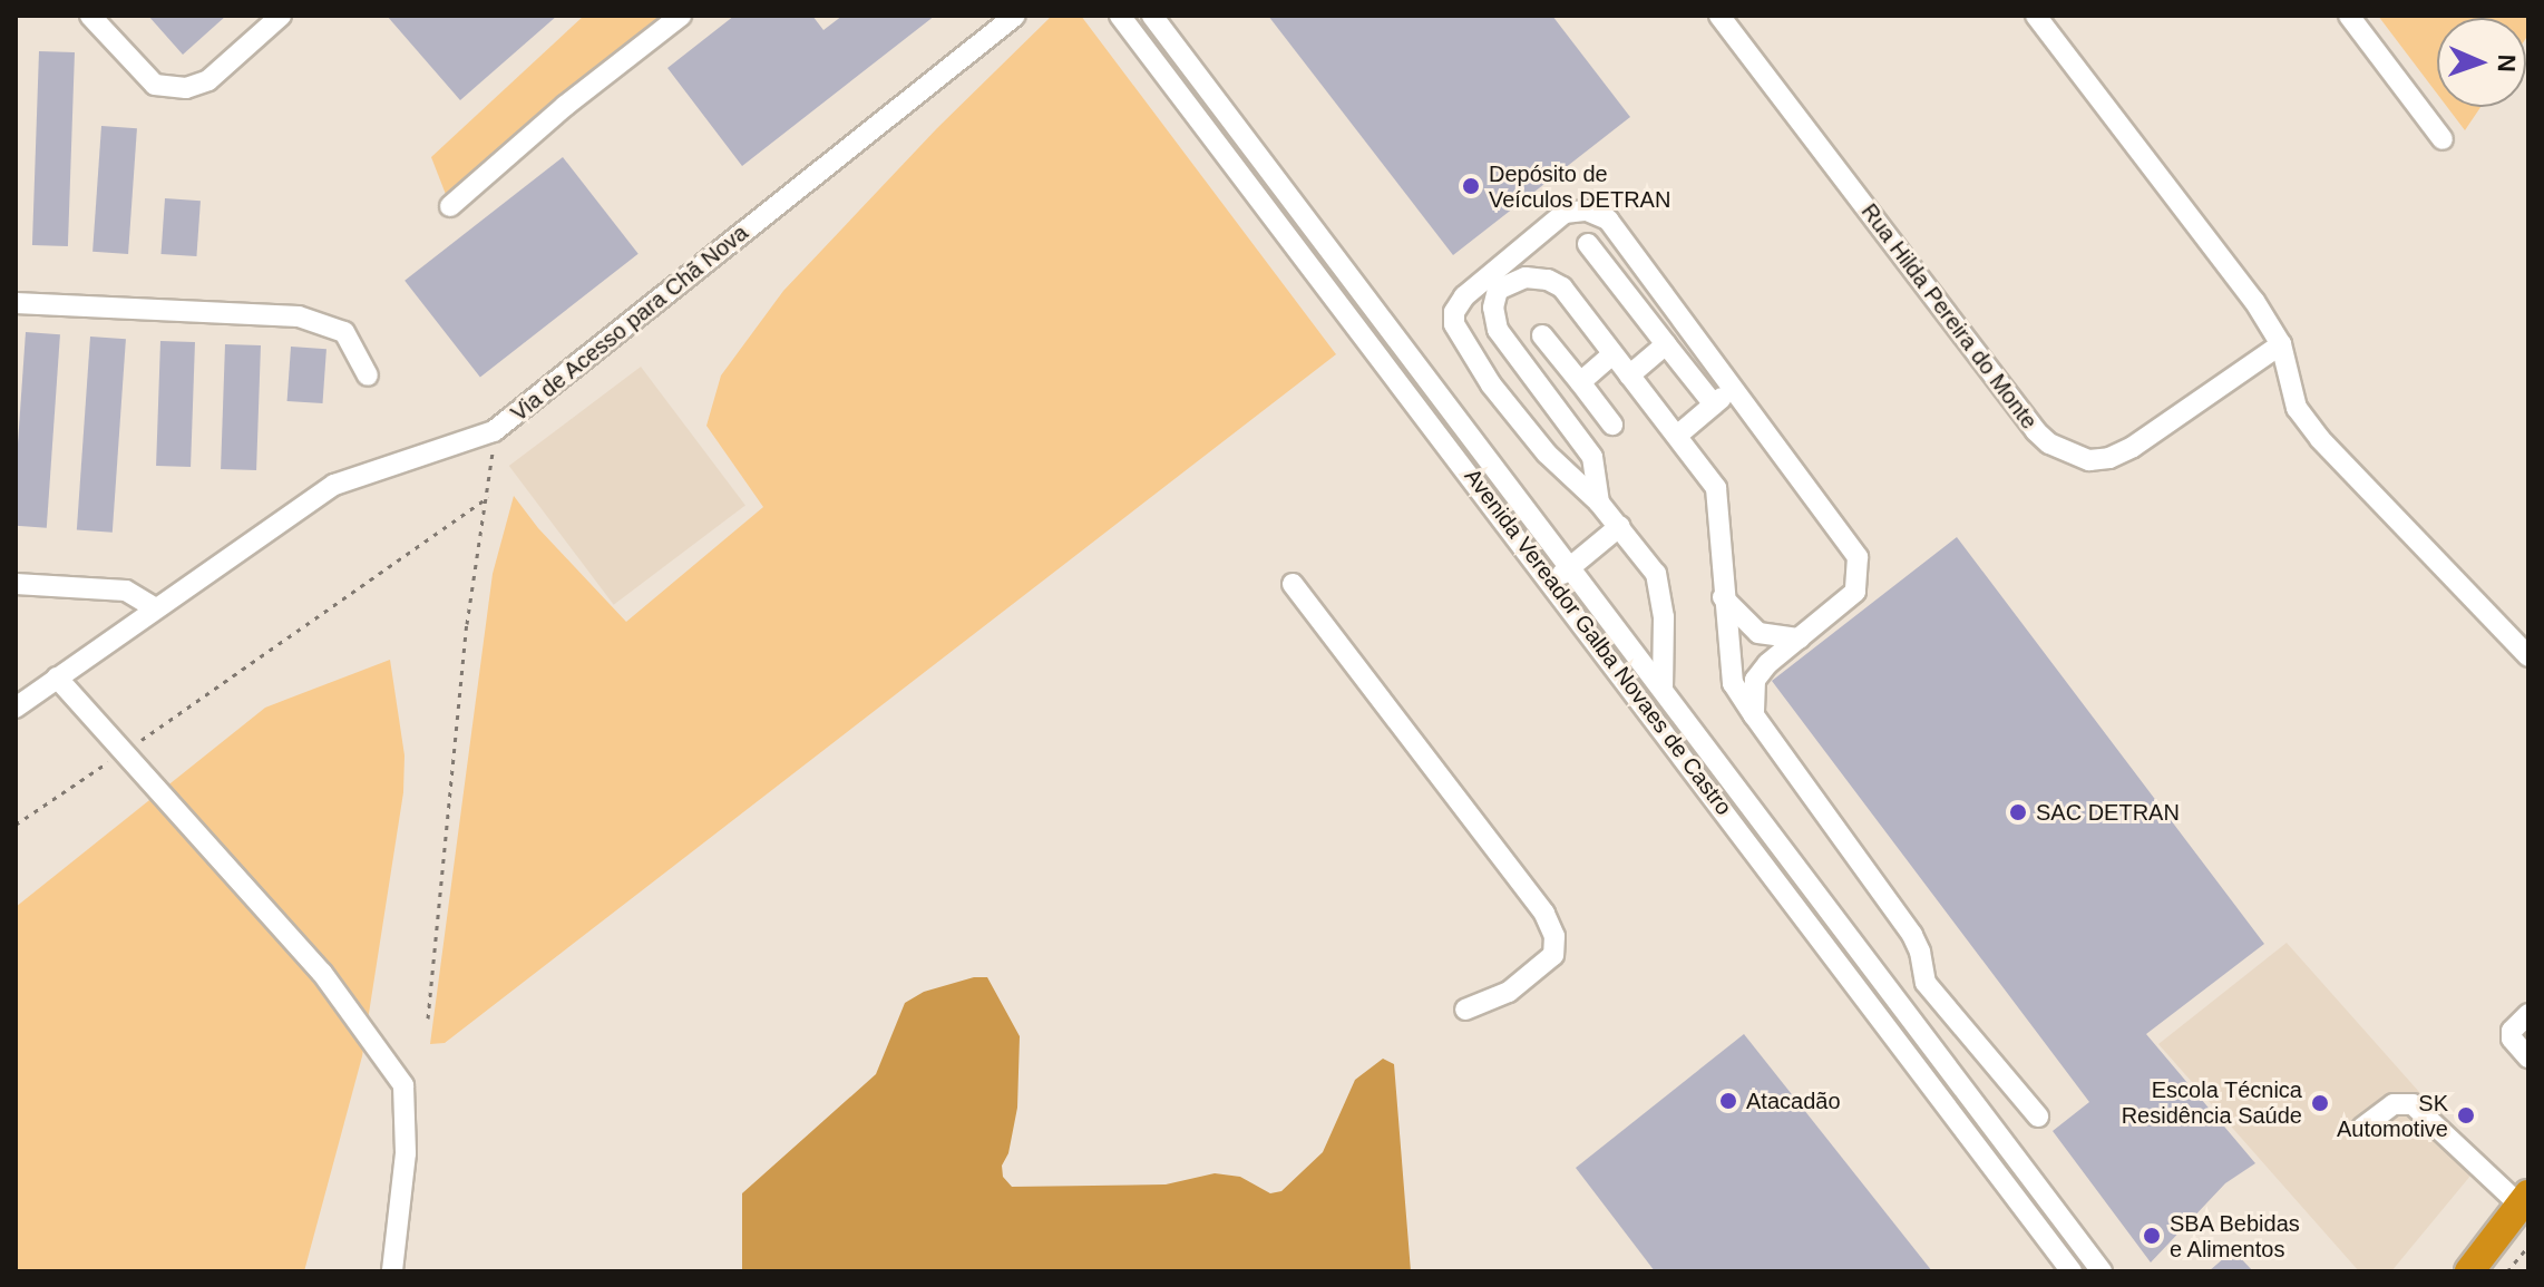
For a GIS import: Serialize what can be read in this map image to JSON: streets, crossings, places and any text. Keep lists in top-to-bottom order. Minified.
{"streets":{"street":["Rua Hilda Pereira do Monte","Via de Acesso para Chã Nova","Avenida Vereador Galba Novaes de Castro"]},"places":["Depósito de Veículos DETRAN","SAC DETRAN","Atacadão","Escola Técnica Residência Saúde","SK Automotive","SBA Bebidas e Alimentos"],"north":"right"}
